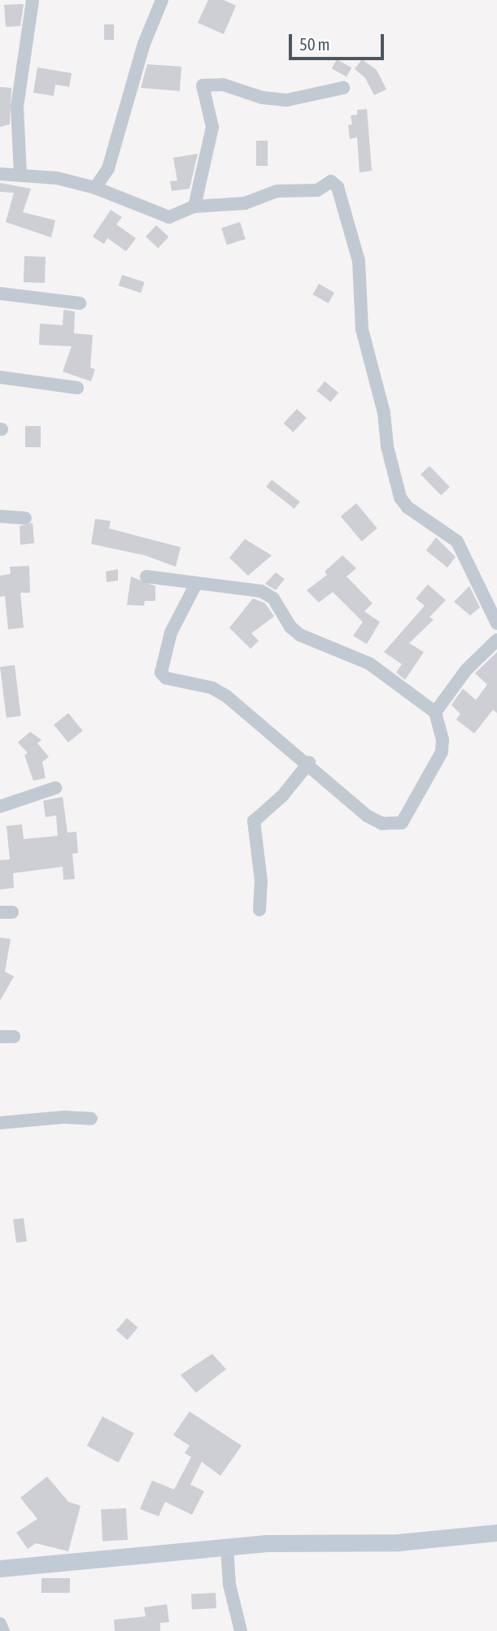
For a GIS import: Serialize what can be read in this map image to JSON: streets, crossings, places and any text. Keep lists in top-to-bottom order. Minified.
{"scale_bar":"50 m"}
